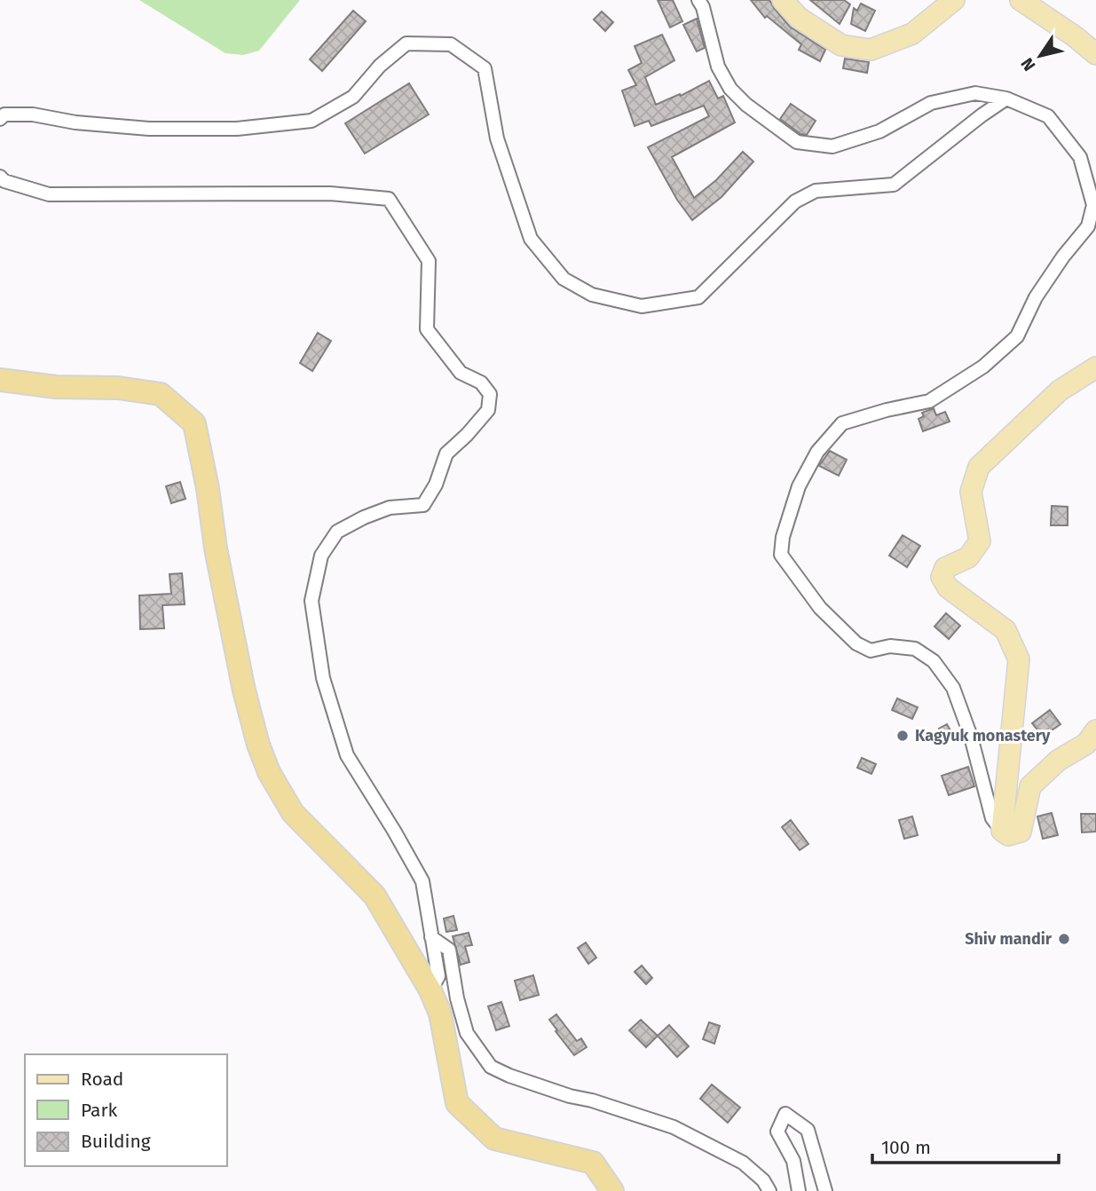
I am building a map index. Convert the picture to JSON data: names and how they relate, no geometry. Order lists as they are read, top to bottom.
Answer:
{
  "places": ["Kagyuk monastery", "Shiv mandir"],
  "legend": ["Road", "Park", "Building"],
  "scale_bar": "100 m",
  "north": "bottom left"
}
